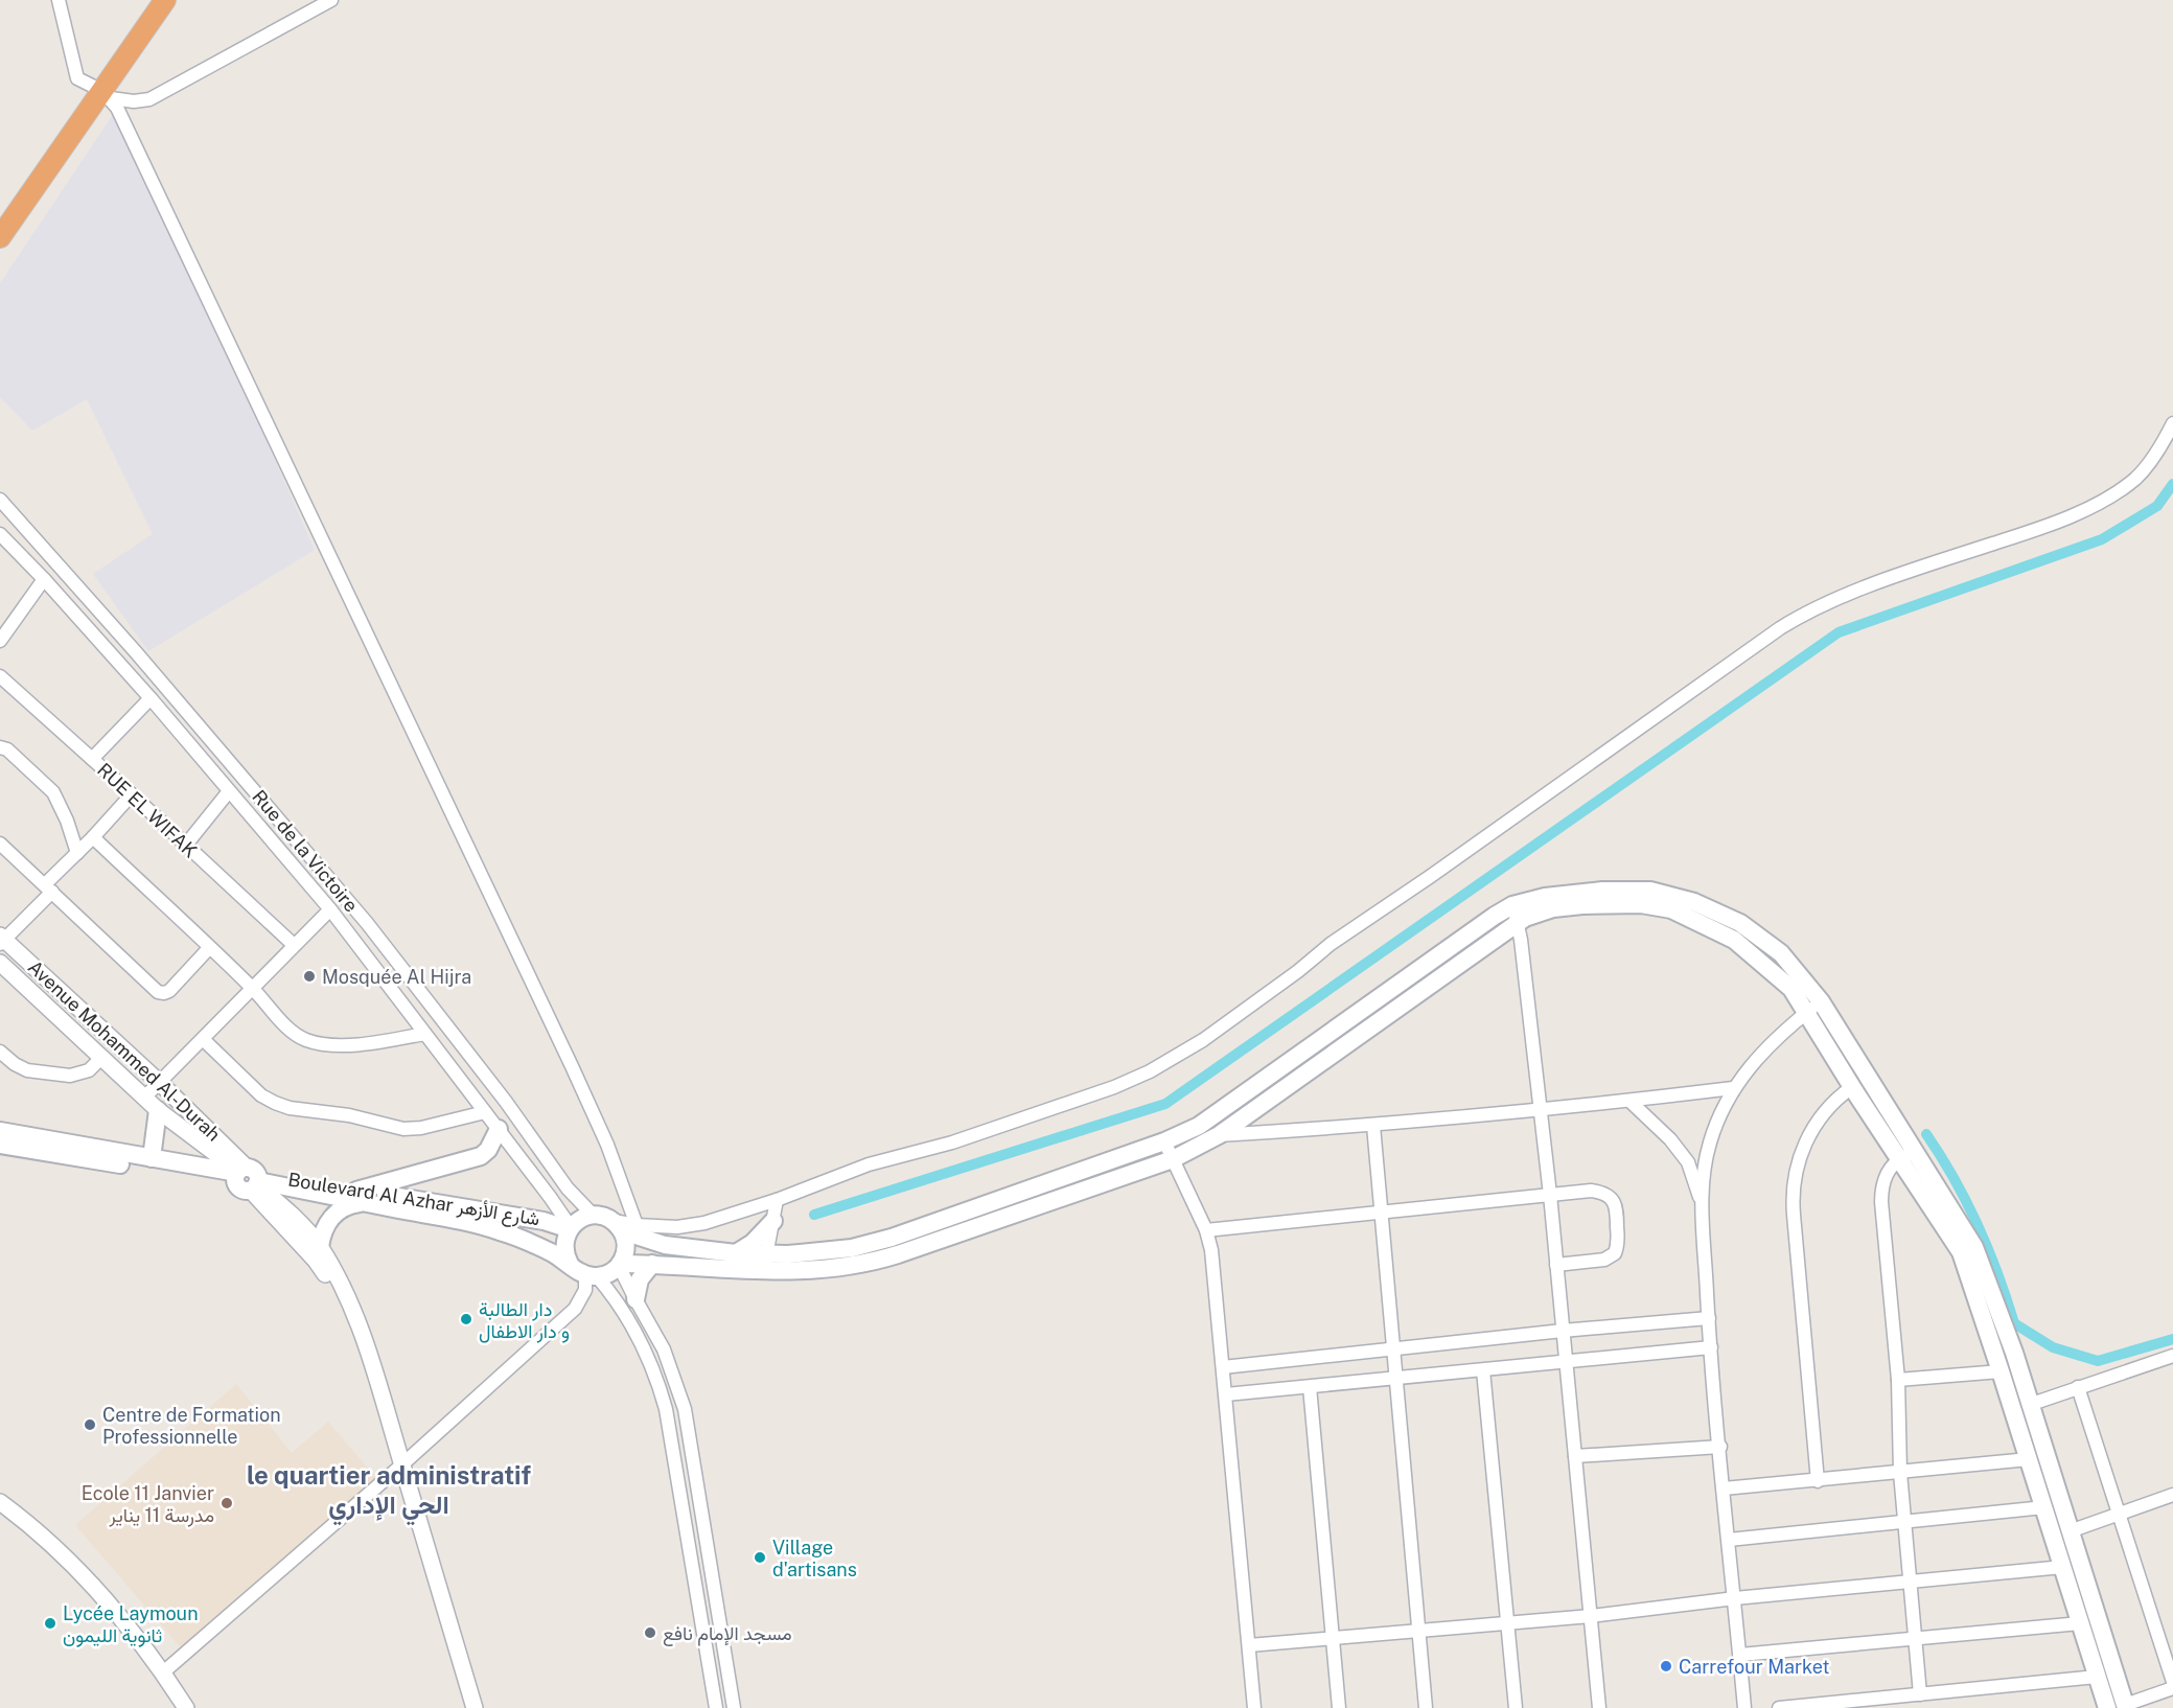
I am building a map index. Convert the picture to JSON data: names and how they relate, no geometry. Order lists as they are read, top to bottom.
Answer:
{
  "streets": {
    "main road": ["Boulevard Al Azhar شارع الأزهر"],
    "street": ["RUE EL WIFAK", "Rue de la Victoire", "Avenue Mohammed Al-Durah"]
  },
  "crossings": [
    ["Rue de la Victoire", "Boulevard Al Azhar شارع الأزهر"],
    ["Avenue Mohammed Al-Durah", "Boulevard Al Azhar شارع الأزهر"]
  ],
  "districts": ["le quartier administratif الحي الإداري"],
  "places": [
    "Mosquée Al Hijra",
    "دار الطالبة و دار الاطفال",
    "Centre de Formation Professionnelle",
    "Ecole 11 Janvier مدرسة 11 يناير",
    "Village d'artisans",
    "Lycée Laymoun ثانوية الليمون",
    "مسجد الإمام نافع",
    "Carrefour Market"
  ]
}
